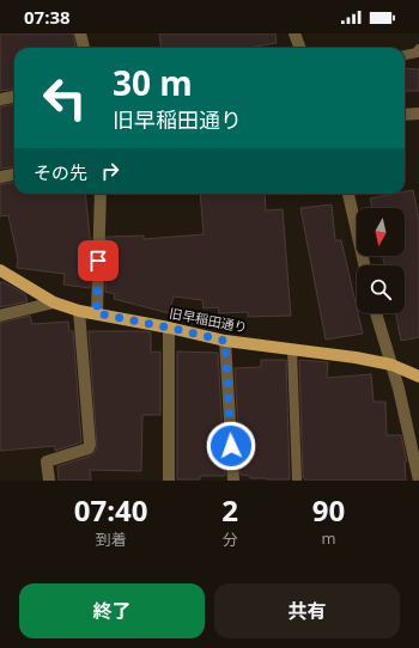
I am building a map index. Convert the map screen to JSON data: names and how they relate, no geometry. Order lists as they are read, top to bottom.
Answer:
{
  "streets": {
    "main road": ["旧早稲田通り"]
  },
  "north": "bottom",
  "page": {
    "status": "07:38",
    "turn": ["30 m", "旧早稲田通り"],
    "then": "その先",
    "eta": [
      "07:40",
      "到着",
      "2",
      "分",
      "90",
      "m"
    ],
    "buttons": ["終了", "共有"]
  }
}
